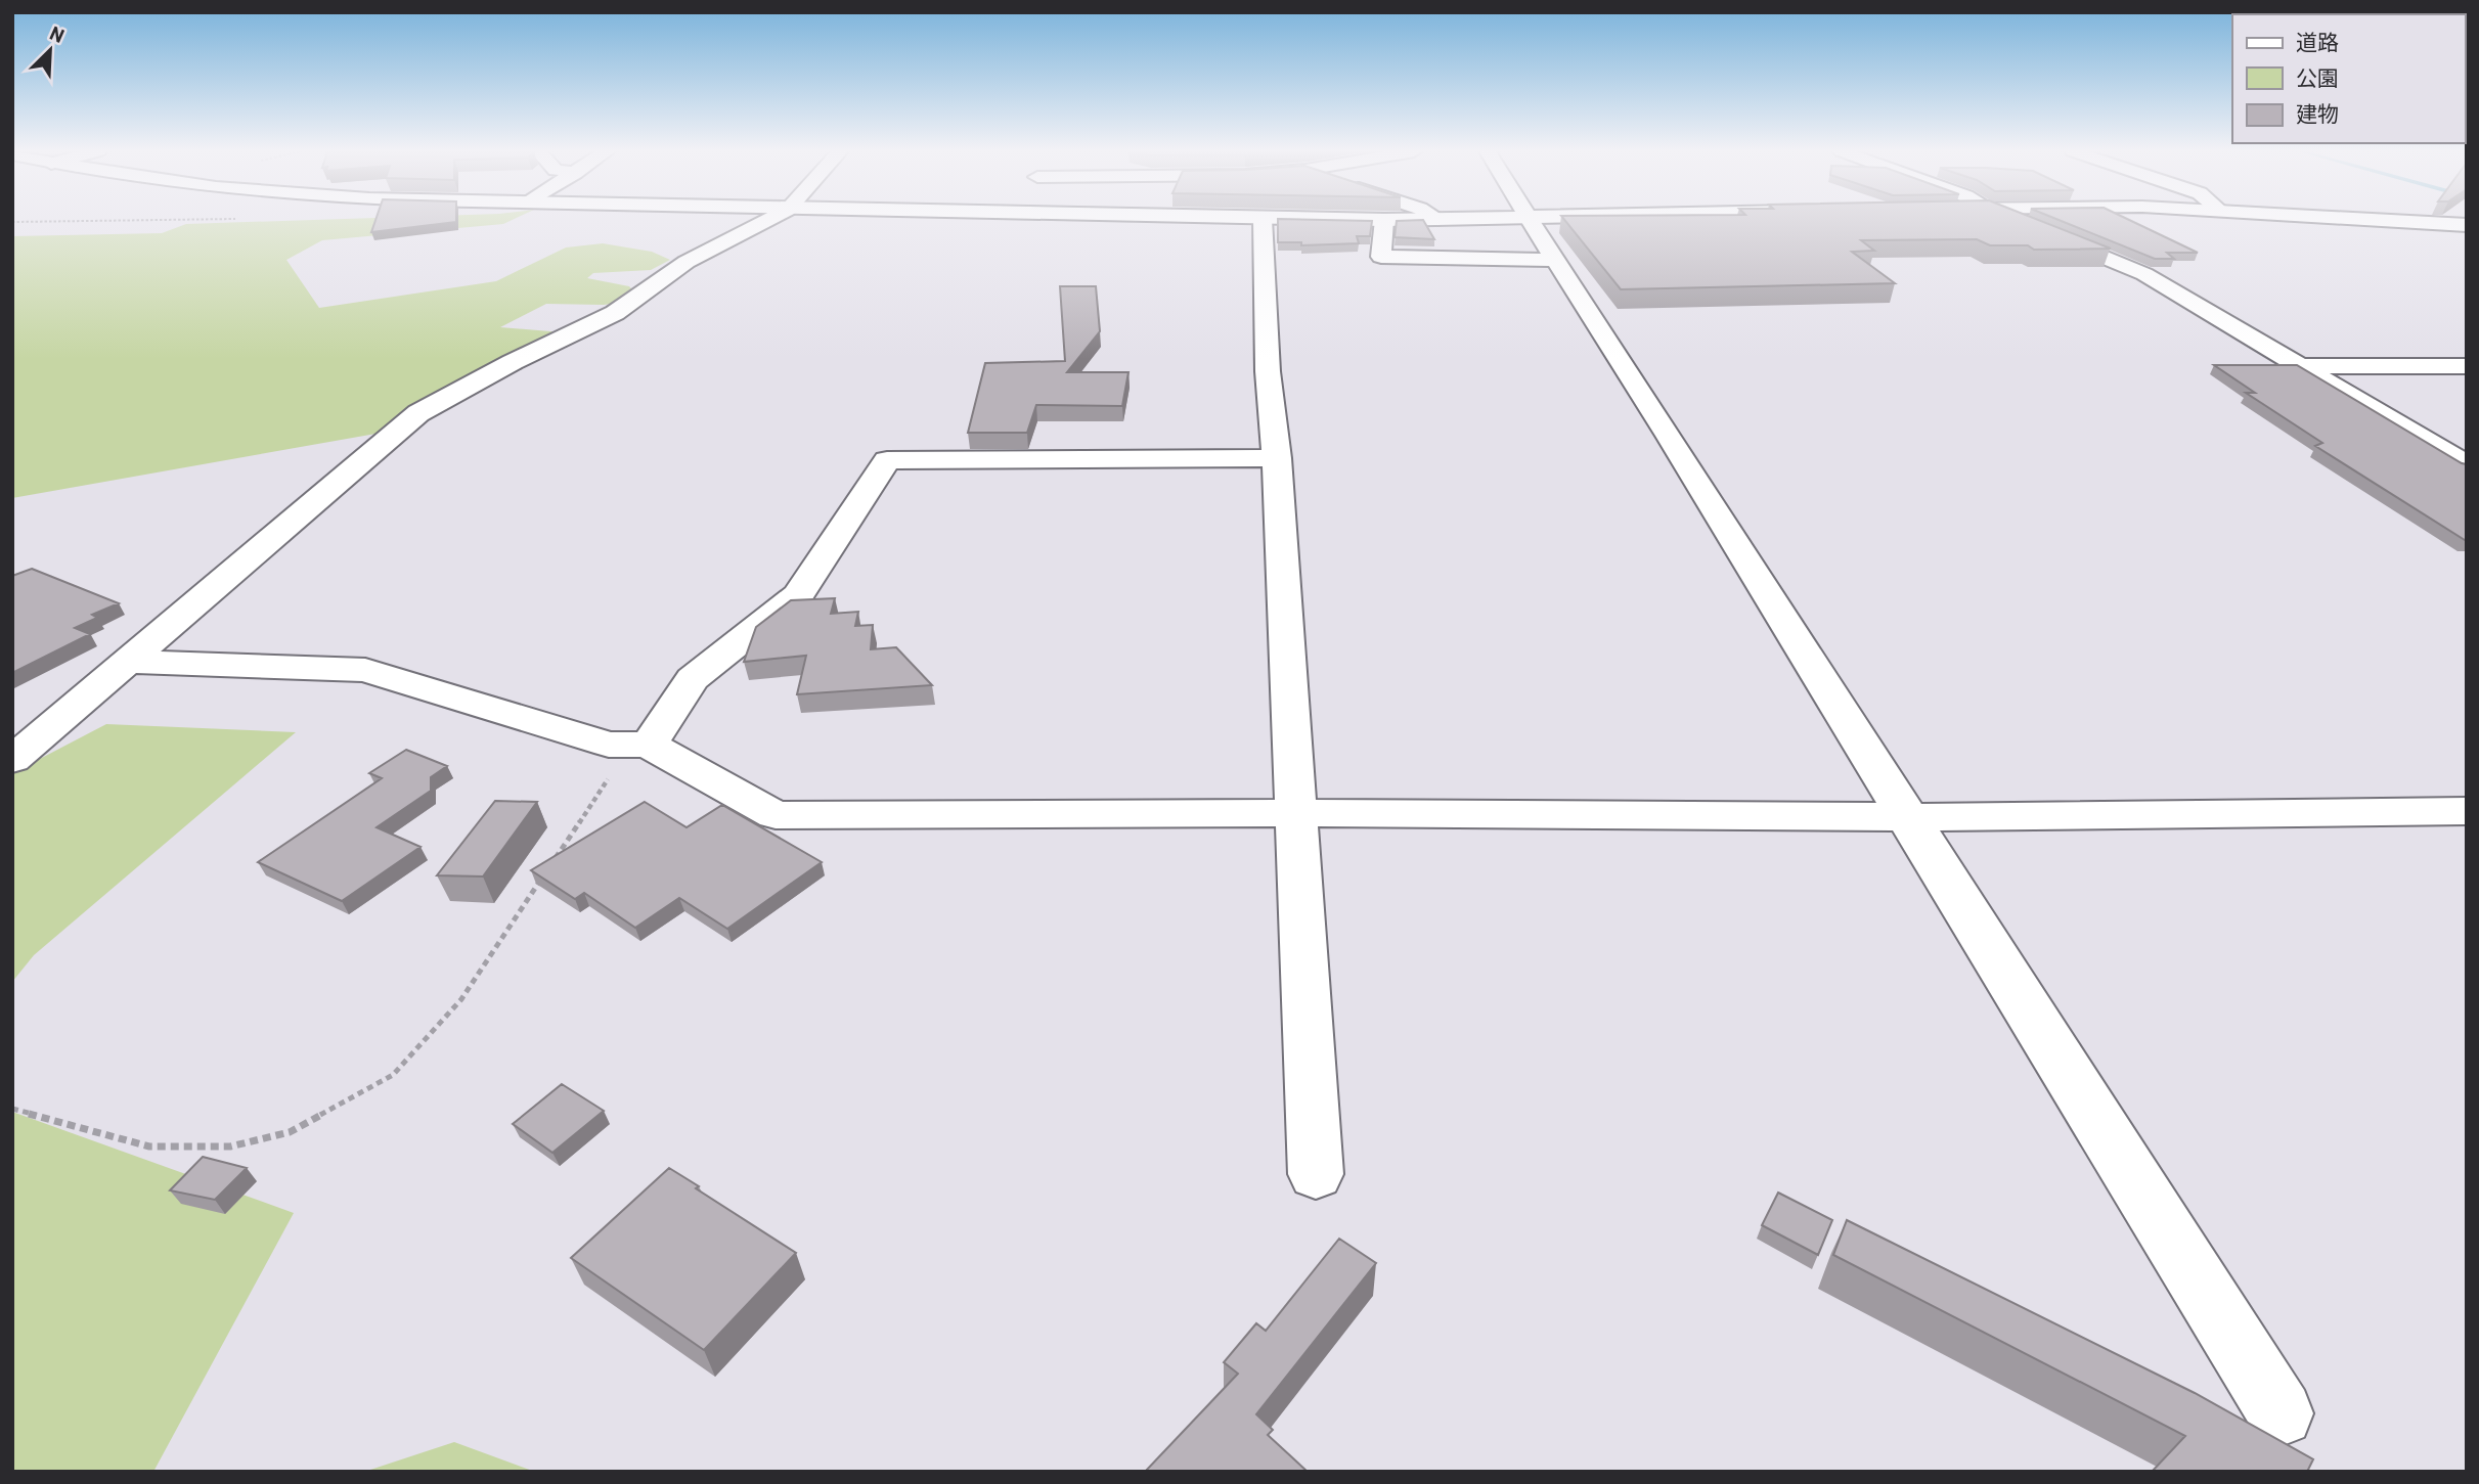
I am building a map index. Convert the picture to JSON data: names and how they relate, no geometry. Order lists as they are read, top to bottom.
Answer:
{
  "legend": ["道路", "公園", "建物"],
  "north": "top right"
}
